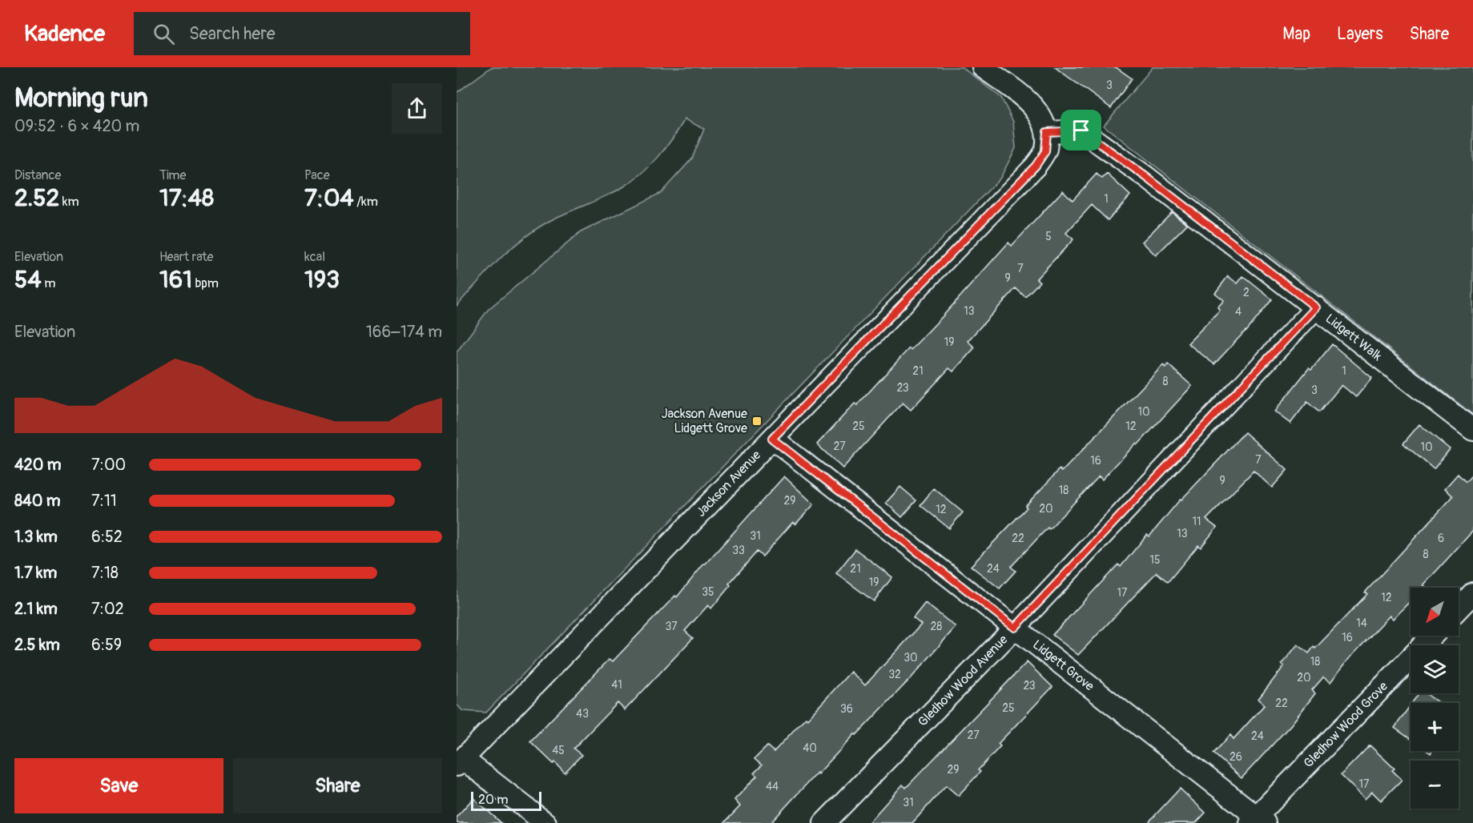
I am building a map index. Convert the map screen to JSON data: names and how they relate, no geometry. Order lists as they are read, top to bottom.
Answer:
{
  "streets": {
    "street": [
      "Lidgett Walk",
      "Jackson Avenue",
      "Lidgett Grove",
      "Gledhow Wood Avenue",
      "Gledhow Wood Grove"
    ]
  },
  "crossings": [
    ["Lidgett Walk", "Jackson Avenue"],
    ["Lidgett Walk", "Gledhow Wood Avenue"],
    ["Jackson Avenue", "Lidgett Grove"],
    ["Lidgett Grove", "Gledhow Wood Avenue"],
    ["Lidgett Grove", "Gledhow Wood Grove"]
  ],
  "places": {
    "transit": ["Jackson Avenue Lidgett Grove"]
  },
  "house_numbers": [
    "3",
    "1",
    "5",
    "7",
    "9",
    "2",
    "13",
    "4",
    "19",
    "21",
    "1",
    "8",
    "23",
    "3",
    "10",
    "25",
    "12",
    "27",
    "10",
    "7",
    "16",
    "9",
    "18",
    "29",
    "20",
    "12",
    "11",
    "13",
    "31",
    "22",
    "6",
    "33",
    "8",
    "15",
    "21",
    "24",
    "19",
    "35",
    "17",
    "12",
    "14",
    "37",
    "28",
    "16",
    "30",
    "18",
    "32",
    "20",
    "41",
    "23",
    "22",
    "25",
    "36",
    "43",
    "27",
    "24",
    "40",
    "45",
    "26",
    "29",
    "17",
    "44",
    "31"
  ],
  "scale_bar": "20 m",
  "north": "bottom left",
  "page": {
    "header": "Kadence",
    "search": "Search here",
    "nav": ["Map", "Layers", "Share"],
    "heading": ["Morning run", "09:52 · 6 × 420 m"],
    "stats": [
      ["Distance", "2.52 km"],
      ["Time", "17:48"],
      ["Pace", "7:04 /km"],
      ["Elevation", "54 m"],
      ["Heart rate", "161 bpm"],
      ["kcal", "193"]
    ],
    "chart": ["Elevation", "166–174 m"],
    "list": [
      {
        "name": "420 m",
        "note": "7:00"
      },
      {
        "name": "840 m",
        "note": "7:11"
      },
      {
        "name": "1.3 km",
        "note": "6:52"
      },
      {
        "name": "1.7 km",
        "note": "7:18"
      },
      {
        "name": "2.1 km",
        "note": "7:02"
      },
      {
        "name": "2.5 km",
        "note": "6:59"
      }
    ],
    "map_buttons": ["+", "−"],
    "buttons": ["Save", "Share"],
    "scale": "20 m"
  }
}
